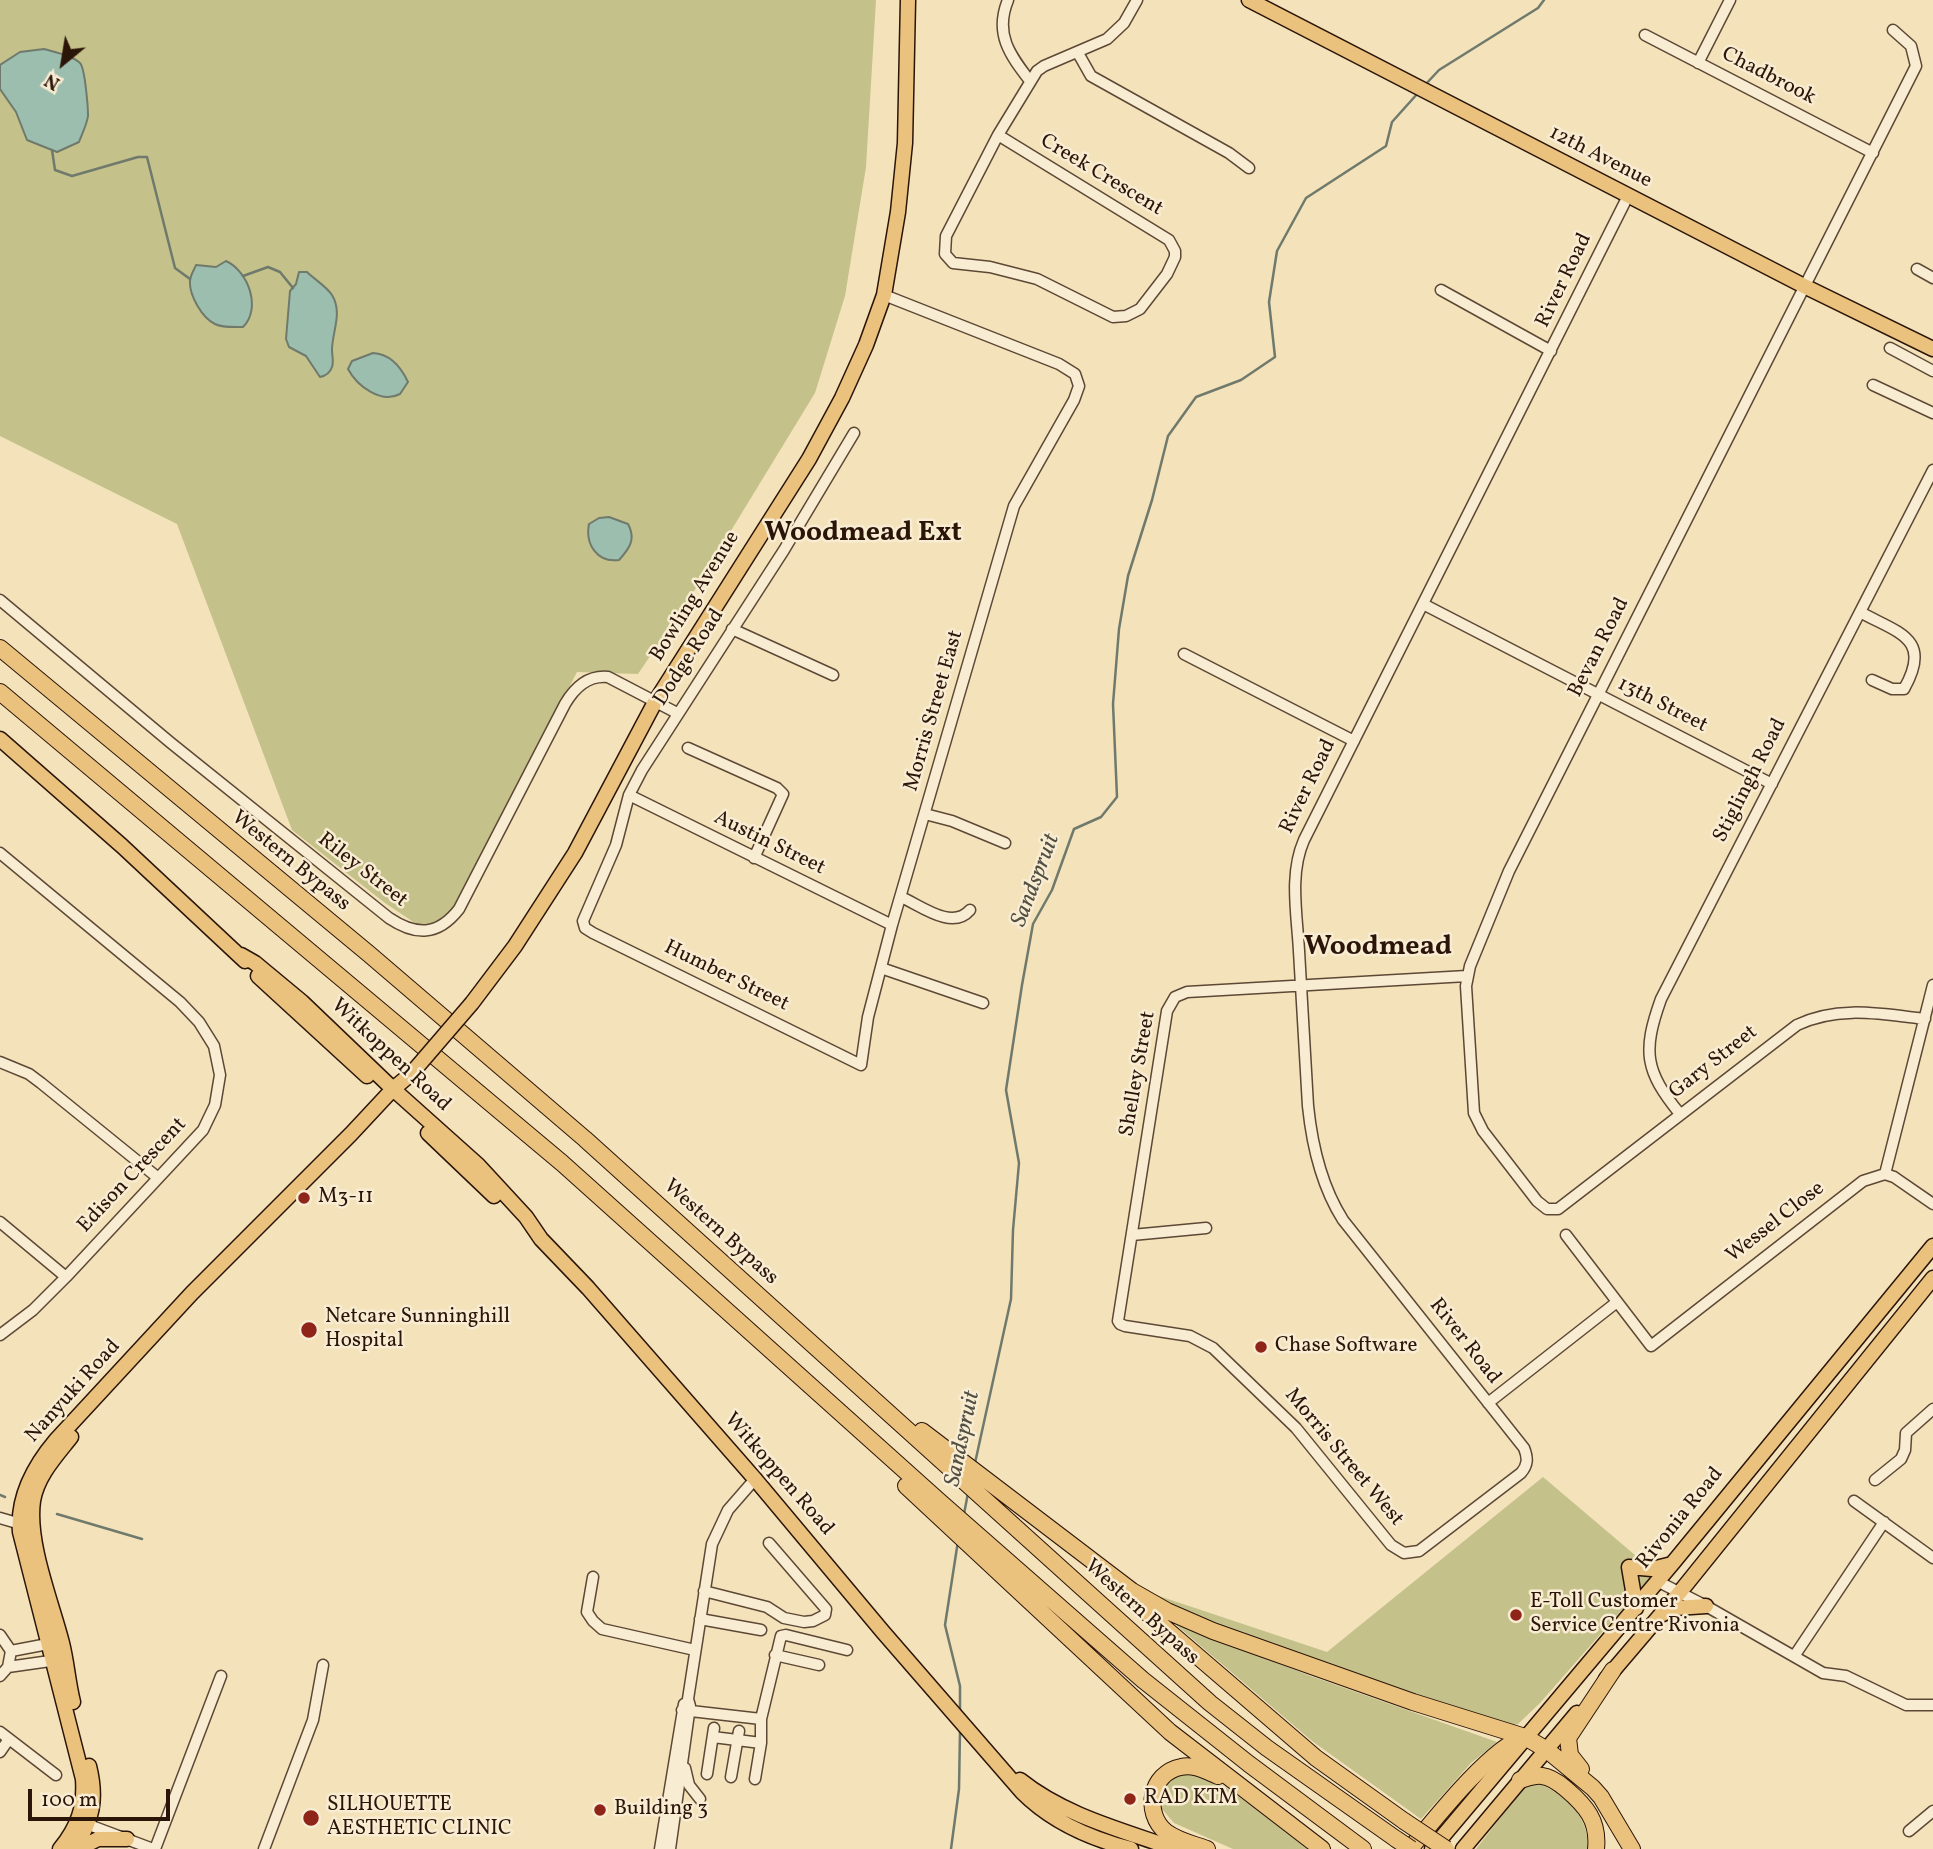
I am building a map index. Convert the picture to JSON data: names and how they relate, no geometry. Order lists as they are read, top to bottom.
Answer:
{
  "streets": {
    "highway": ["Western Bypass"],
    "main road": [
      "12th Avenue",
      "Bowling Avenue",
      "Witkoppen Road",
      "Nanyuki Road",
      "Rivonia Road"
    ],
    "street": [
      "Chadbrook",
      "Creek Crescent",
      "River Road",
      "Bevan Road",
      "Dodge Road",
      "13th Street",
      "Morris Street East",
      "Stiglingh Road",
      "Austin Street",
      "Riley Street",
      "Humber Street",
      "Gary Street",
      "Shelley Street",
      "Edison Crescent",
      "Wessel Close",
      "Morris Street West"
    ]
  },
  "crossings": [
    ["Chadbrook", "Bevan Road"],
    ["12th Avenue", "River Road"],
    ["12th Avenue", "Bevan Road"],
    ["River Road", "13th Street"],
    ["River Road", "Shelley Street"],
    ["River Road", "Morris Street West"],
    ["Bowling Avenue", "Morris Street East"],
    ["Bowling Avenue", "Riley Street"],
    ["Bowling Avenue", "Witkoppen Road"],
    ["Bowling Avenue", "Nanyuki Road"],
    ["Bevan Road", "13th Street"],
    ["Bevan Road", "Gary Street"],
    ["Bevan Road", "Shelley Street"],
    ["Dodge Road", "Austin Street"],
    ["Dodge Road", "Riley Street"],
    ["Dodge Road", "Humber Street"],
    ["13th Street", "Stiglingh Road"],
    ["Morris Street East", "Austin Street"],
    ["Morris Street East", "Humber Street"],
    ["Stiglingh Road", "Gary Street"],
    ["Witkoppen Road", "Nanyuki Road"],
    ["Shelley Street", "Morris Street West"]
  ],
  "districts": ["Woodmead Ext", "Woodmead"],
  "water": ["Sandspruit"],
  "places": [
    "M3-11",
    "Netcare Sunninghill Hospital",
    "Chase Software",
    "E-Toll Customer Service Centre Rivonia",
    "RAD KTM",
    "Building 3",
    "SILHOUETTE AESTHETIC CLINIC"
  ],
  "scale_bar": "100 m",
  "north": "bottom left"
}
